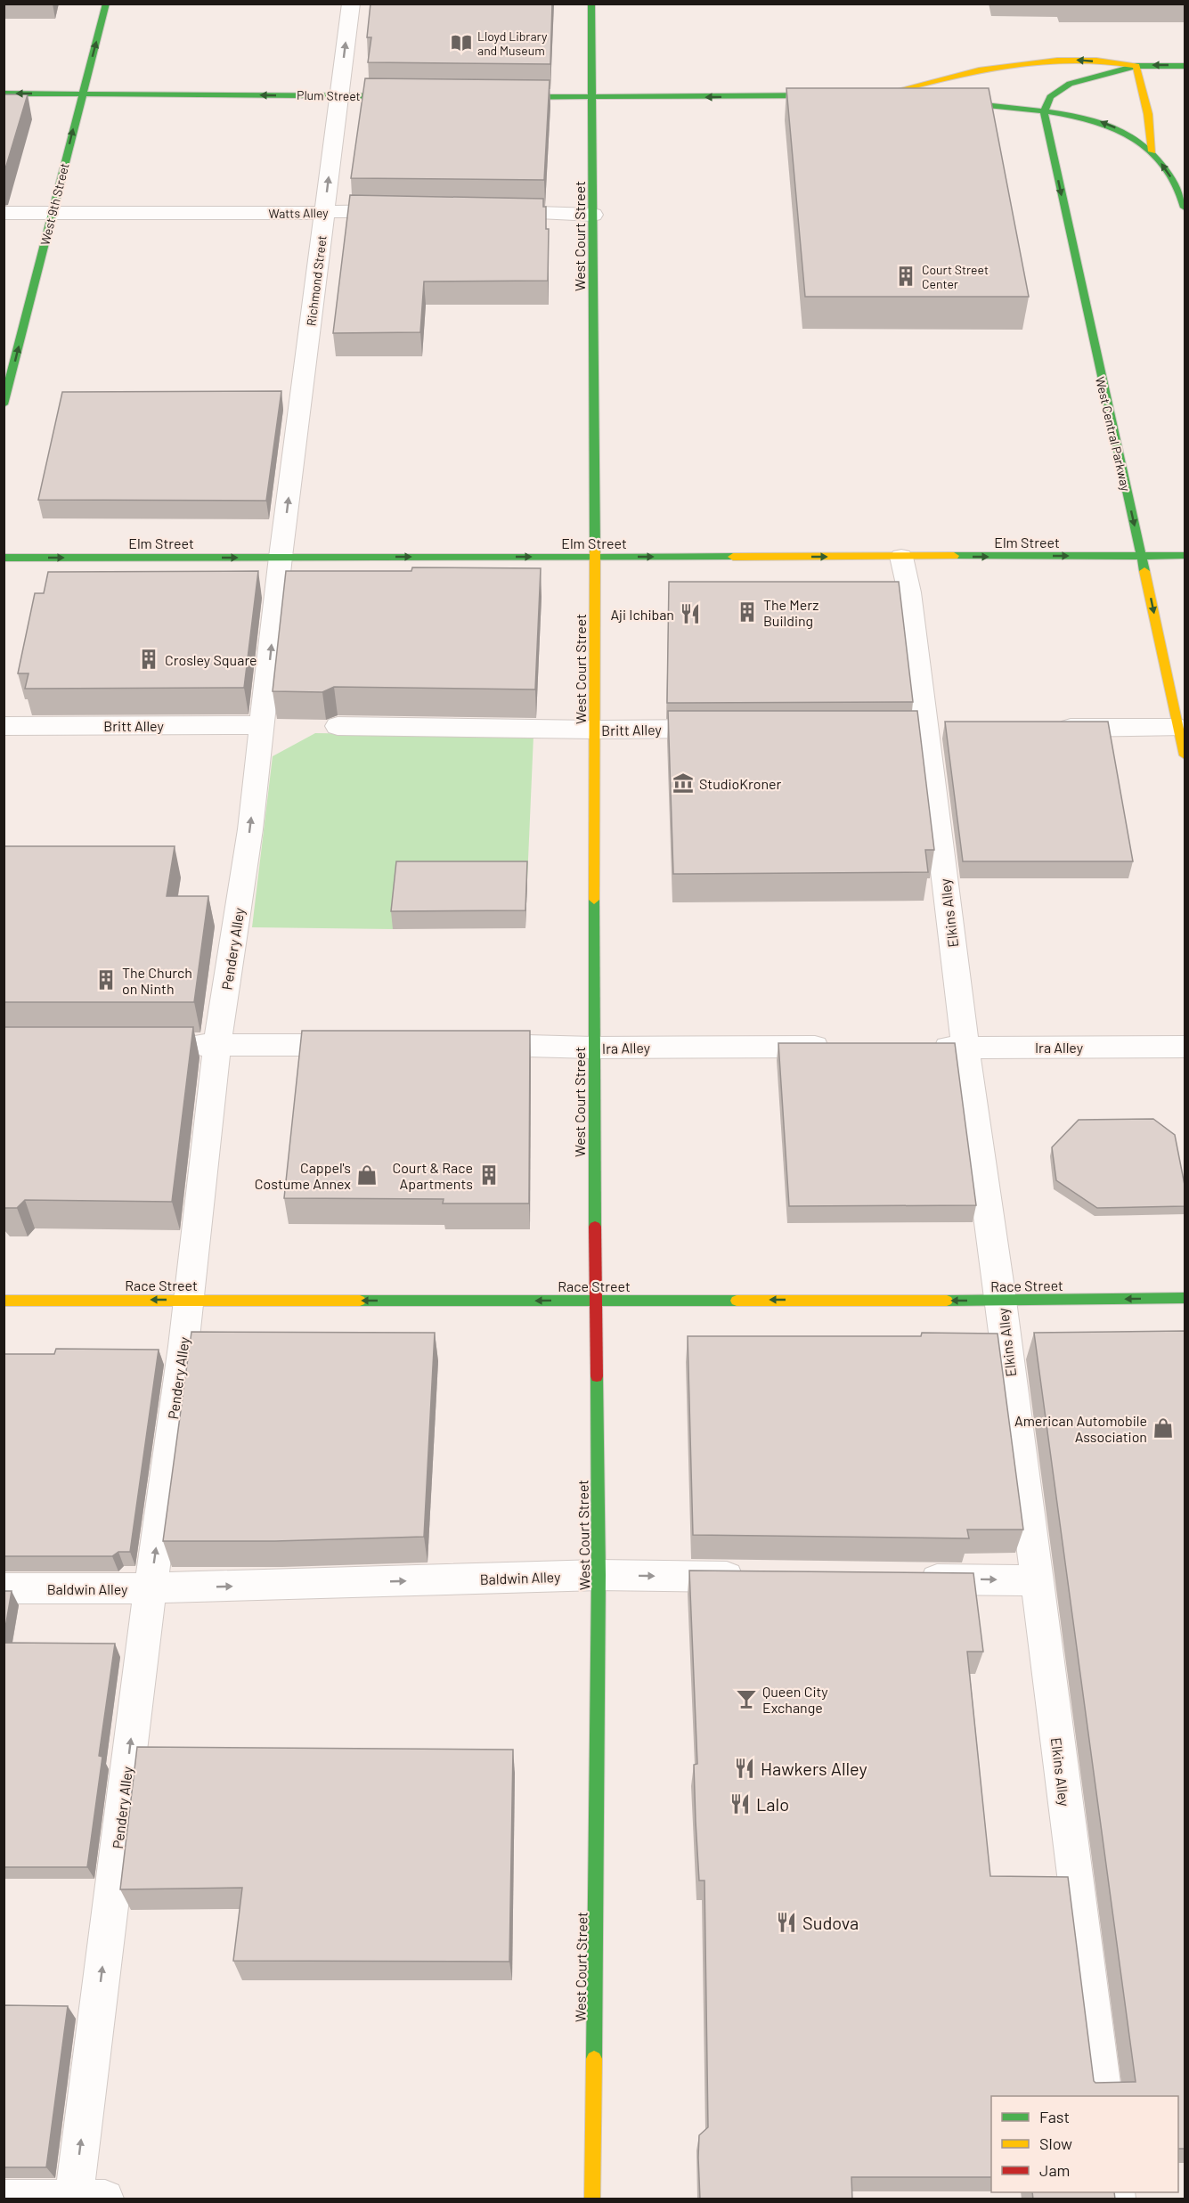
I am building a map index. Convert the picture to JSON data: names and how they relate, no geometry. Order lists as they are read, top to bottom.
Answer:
{
  "streets": {
    "main road": [
      "Plum Street",
      "West 9th Street",
      "West Court Street",
      "West Central Parkway",
      "Elm Street",
      "Race Street"
    ],
    "lane": [
      "Watts Alley",
      "Richmond Street",
      "Britt Alley",
      "Elkins Alley",
      "Pendery Alley",
      "Ira Alley",
      "Baldwin Alley"
    ]
  },
  "crossings": [
    ["Plum Street", "West 9th Street"],
    ["Plum Street", "Richmond Street"],
    ["West 9th Street", "Watts Alley"],
    ["Watts Alley", "Richmond Street"],
    ["West Court Street", "Elm Street"],
    ["West Court Street", "Britt Alley"],
    ["West Court Street", "Ira Alley"],
    ["West Court Street", "Race Street"],
    ["West Court Street", "Baldwin Alley"],
    ["Richmond Street", "Elm Street"],
    ["Richmond Street", "Pendery Alley"],
    ["West Central Parkway", "Elm Street"],
    ["Elm Street", "Elkins Alley"],
    ["Elm Street", "Pendery Alley"],
    ["Britt Alley", "Pendery Alley"],
    ["Elkins Alley", "Ira Alley"],
    ["Elkins Alley", "Race Street"],
    ["Pendery Alley", "Race Street"],
    ["Pendery Alley", "Baldwin Alley"]
  ],
  "one_way": [
    "Plum Street",
    "West 9th Street",
    "Richmond Street",
    "West Central Parkway",
    "Elm Street",
    "Pendery Alley",
    "Race Street",
    "Baldwin Alley"
  ],
  "places": {
    "library": ["Lloyd Library and Museum"],
    "building": [
      "Court Street Center",
      "The Merz Building",
      "Crosley Square",
      "The Church on Ninth",
      "Court & Race Apartments"
    ],
    "restaurant": [
      "Aji Ichiban",
      "Hawkers Alley",
      "Lalo",
      "Sudova"
    ],
    "museum": ["StudioKroner"],
    "shop": ["Cappel's Costume Annex", "American Automobile Association"],
    "bar": ["Queen City Exchange"]
  },
  "legend": ["Fast", "Slow", "Jam"]
}
